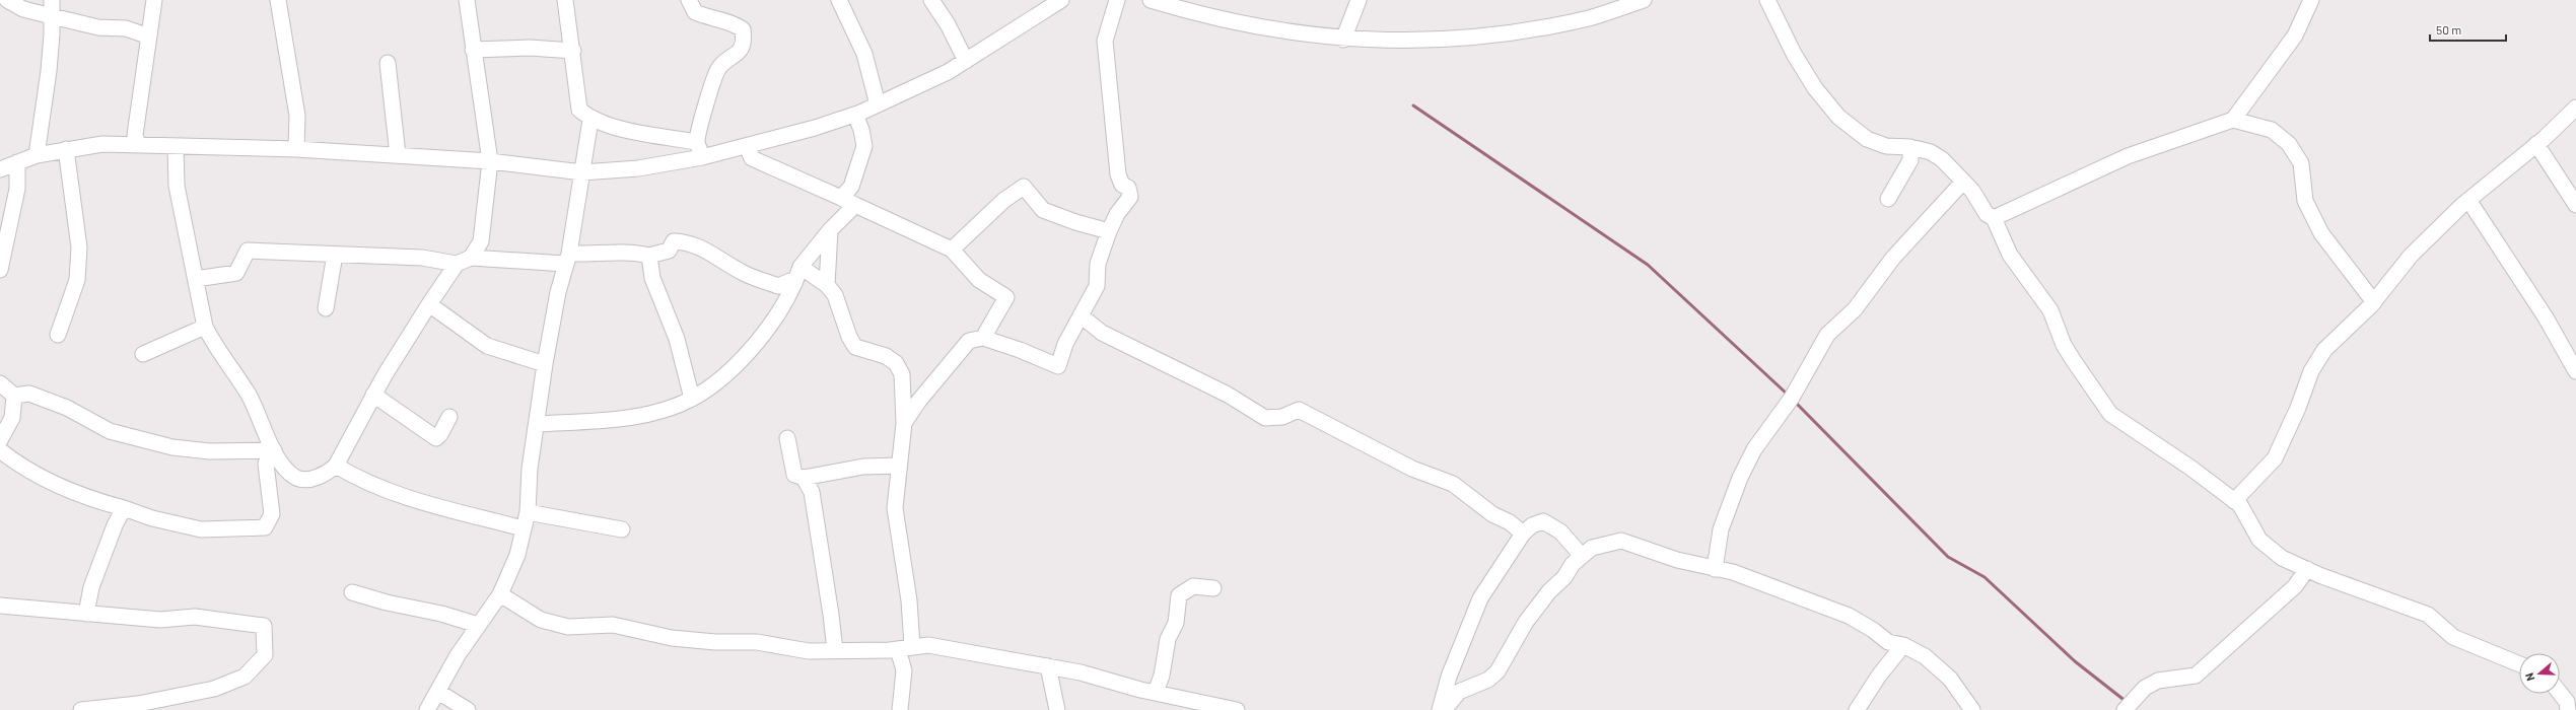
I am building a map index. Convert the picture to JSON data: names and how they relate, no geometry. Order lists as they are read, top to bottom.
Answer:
{
  "scale_bar": "50 m",
  "north": "left"
}
